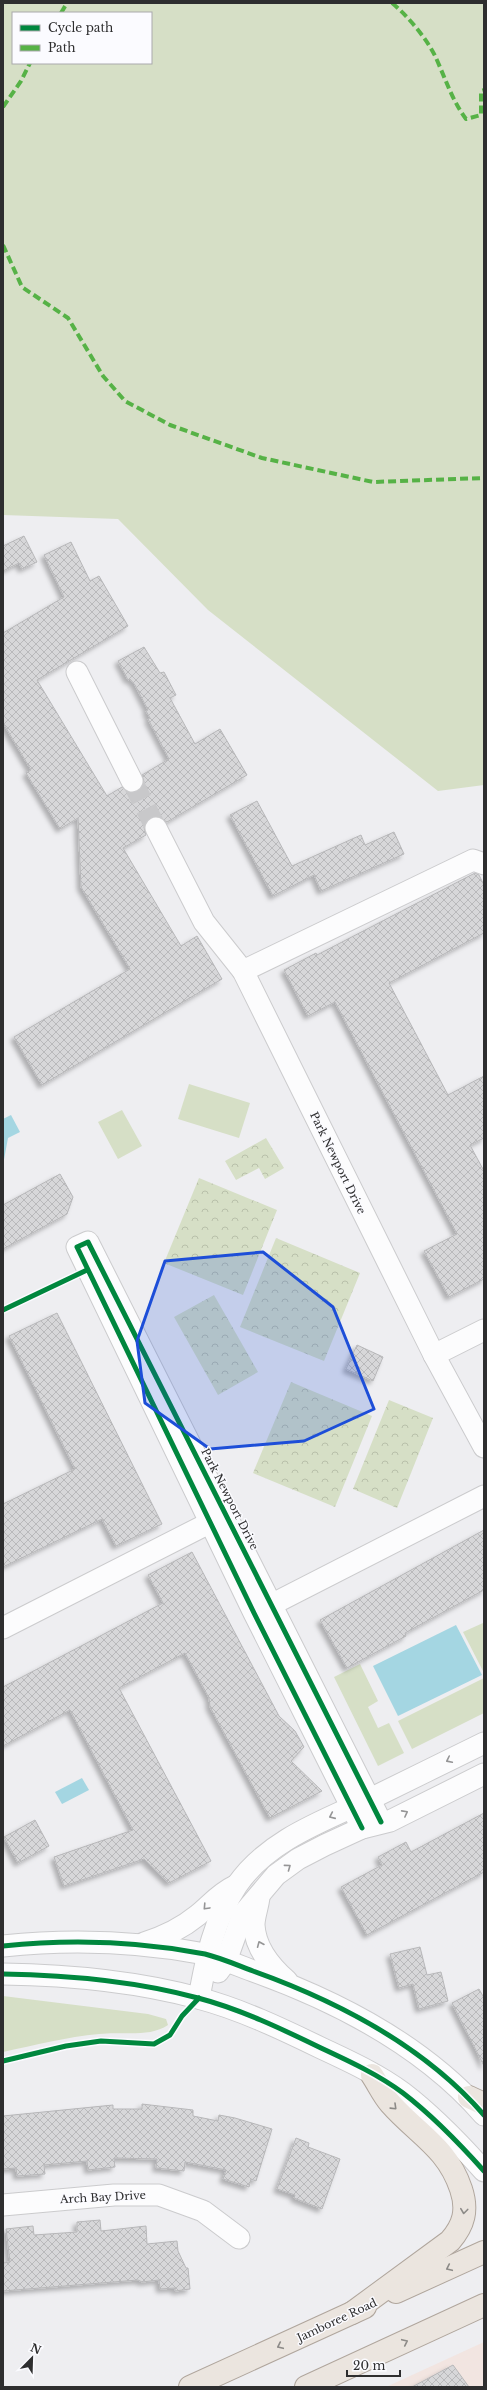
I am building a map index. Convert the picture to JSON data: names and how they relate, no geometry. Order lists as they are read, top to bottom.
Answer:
{
  "streets": {
    "main road": ["Jamboree Road"],
    "street": ["Park Newport Drive", "Arch Bay Drive"]
  },
  "legend": ["Cycle path", "Path"],
  "scale_bar": "20 m",
  "north": "top right"
}
